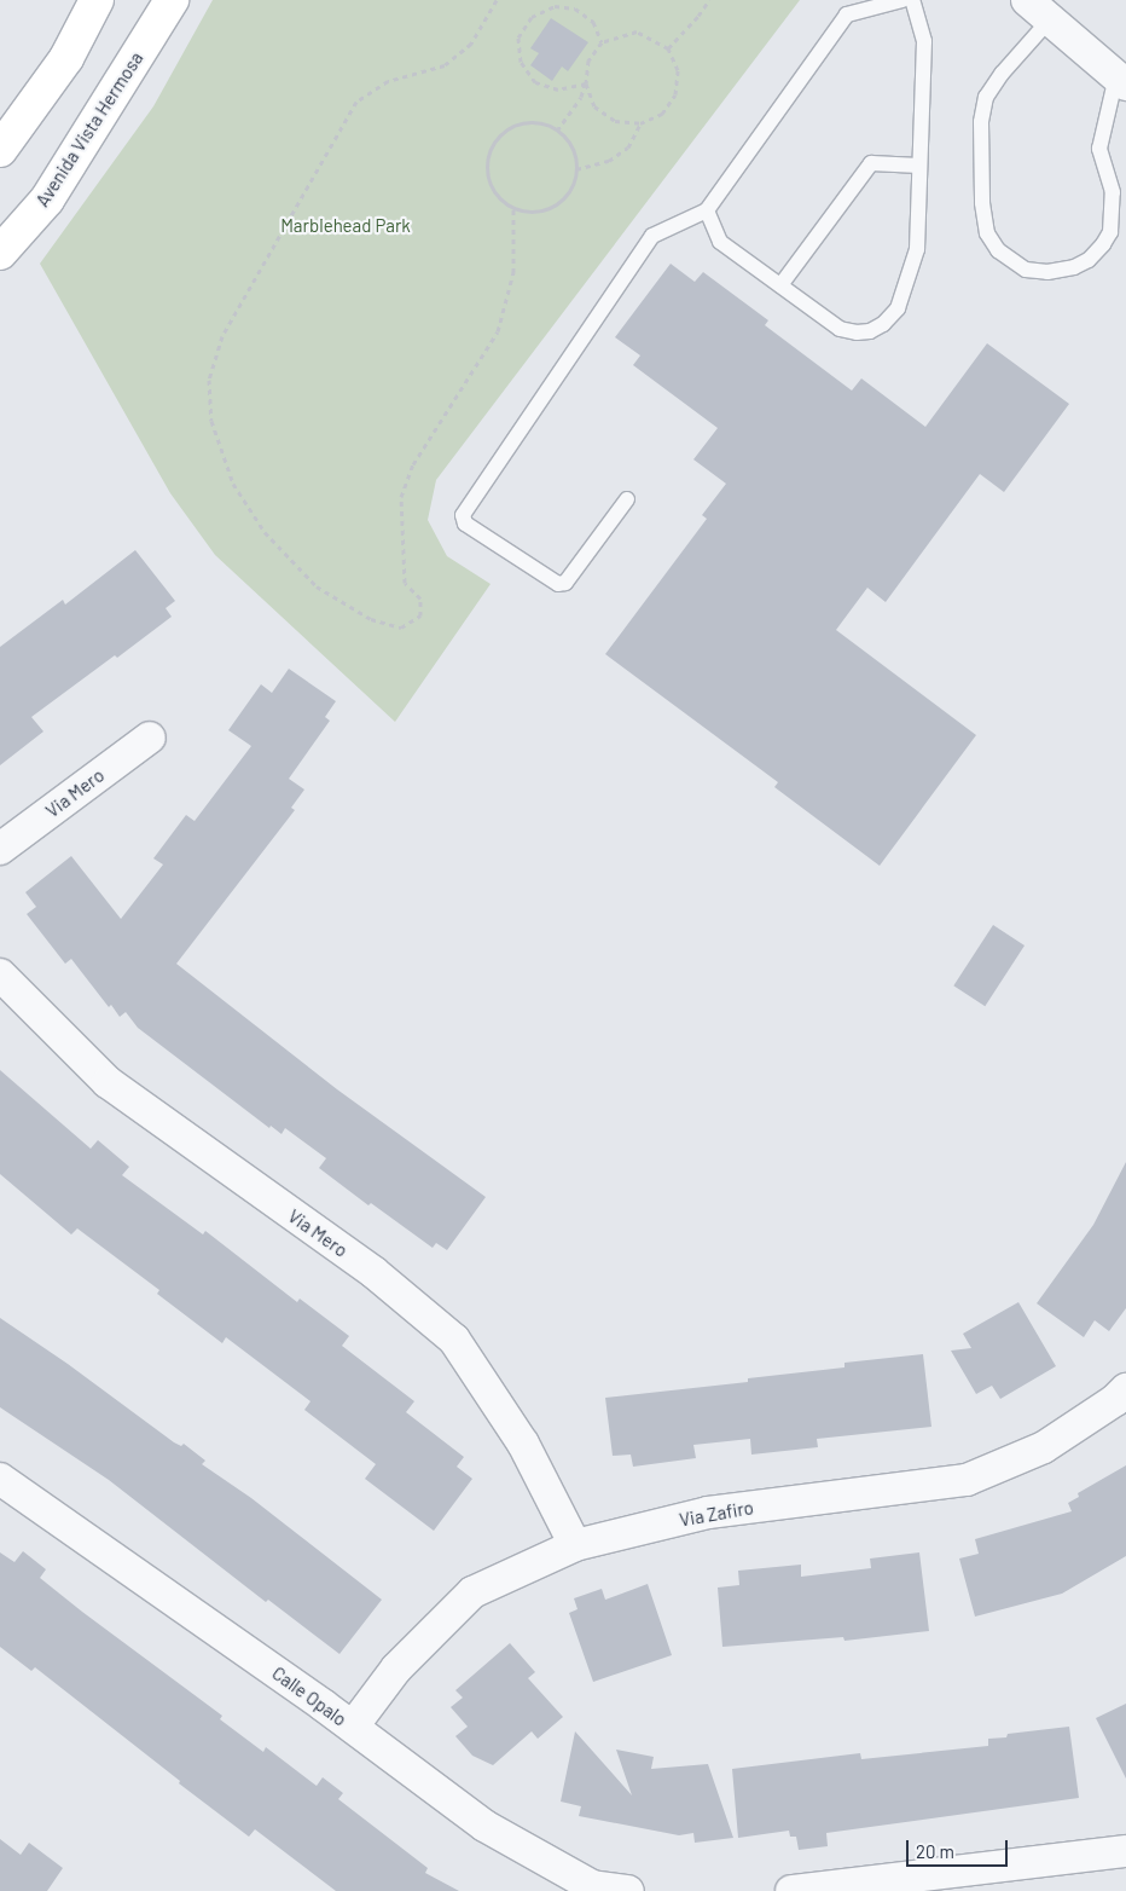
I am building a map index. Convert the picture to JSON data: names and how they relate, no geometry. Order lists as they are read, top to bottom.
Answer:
{
  "streets": {
    "main road": ["Avenida Vista Hermosa"],
    "street": ["Via Mero", "Via Zafiro", "Calle Opalo"]
  },
  "crossings": [
    ["Via Mero", "Via Zafiro"],
    ["Via Zafiro", "Calle Opalo"]
  ],
  "parks": ["Marblehead Park"],
  "scale_bar": "20 m"
}
